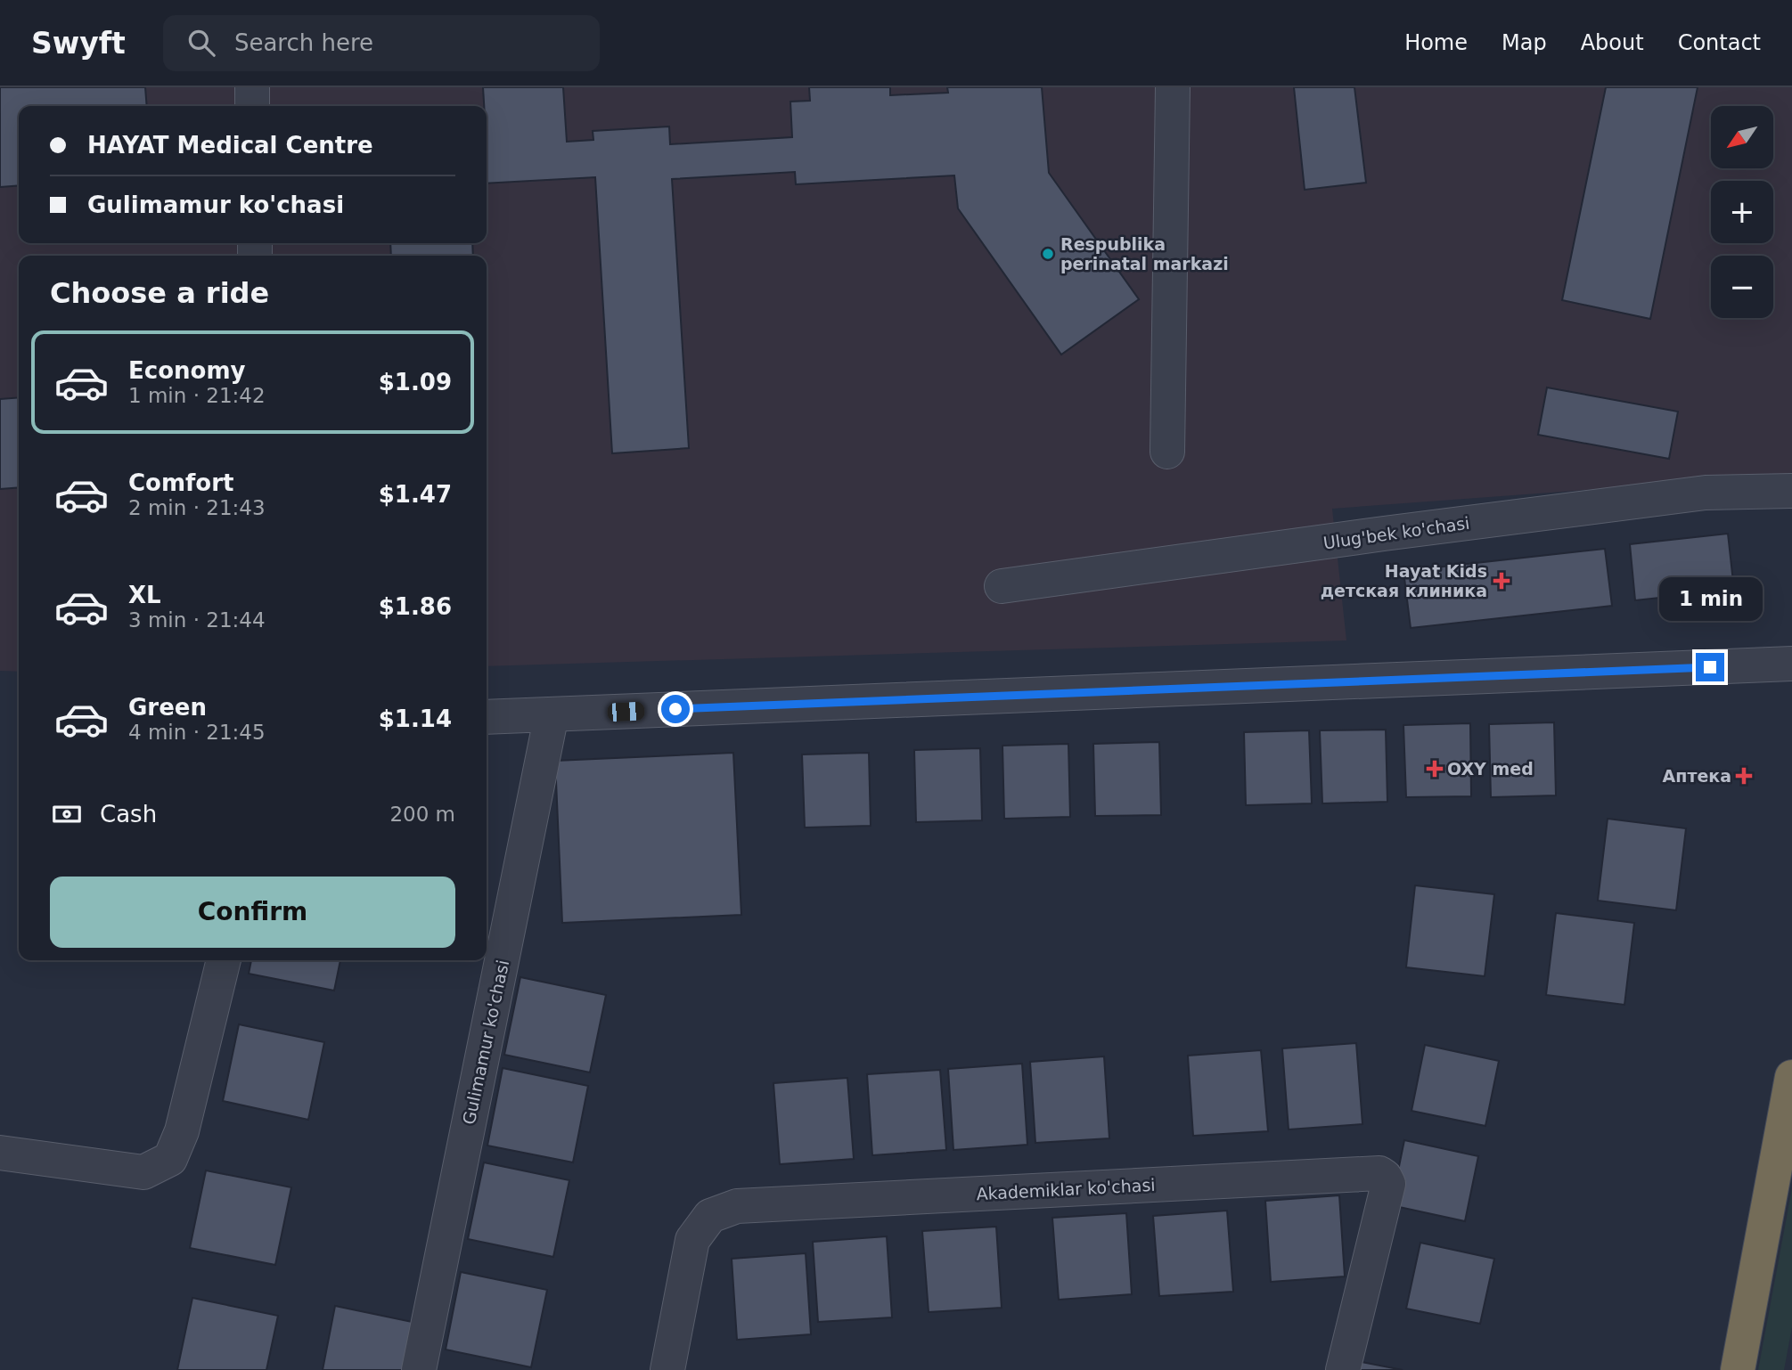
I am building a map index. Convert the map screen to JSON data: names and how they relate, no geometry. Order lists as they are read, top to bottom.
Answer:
{
  "streets": {
    "street": ["Ulug'bek ko'chasi", "Gulimamur ko'chasi", "Akademiklar ko'chasi"]
  },
  "places": {
    "other": ["Respublika perinatal markazi"],
    "health": ["Hayat Kids детская клиника", "OXY med", "Аптека"]
  },
  "north": "bottom left",
  "page": {
    "header": "Swyft",
    "search": "Search here",
    "nav": [
      "Home",
      "Map",
      "About",
      "Contact"
    ],
    "map_buttons": ["+", "−"],
    "banner": ["HAYAT Medical Centre", "Gulimamur ko'chasi"],
    "heading": "Choose a ride",
    "list": [
      {
        "name": "Economy",
        "note": "1 min · 21:42",
        "value": "$1.09"
      },
      {
        "name": "Comfort",
        "note": "2 min · 21:43",
        "value": "$1.47"
      },
      {
        "name": "XL",
        "note": "3 min · 21:44",
        "value": "$1.86"
      },
      {
        "name": "Green",
        "note": "4 min · 21:45",
        "value": "$1.14"
      }
    ],
    "bubble": "1 min",
    "pay": ["Cash", "200 m"],
    "buttons": "Confirm"
  }
}
